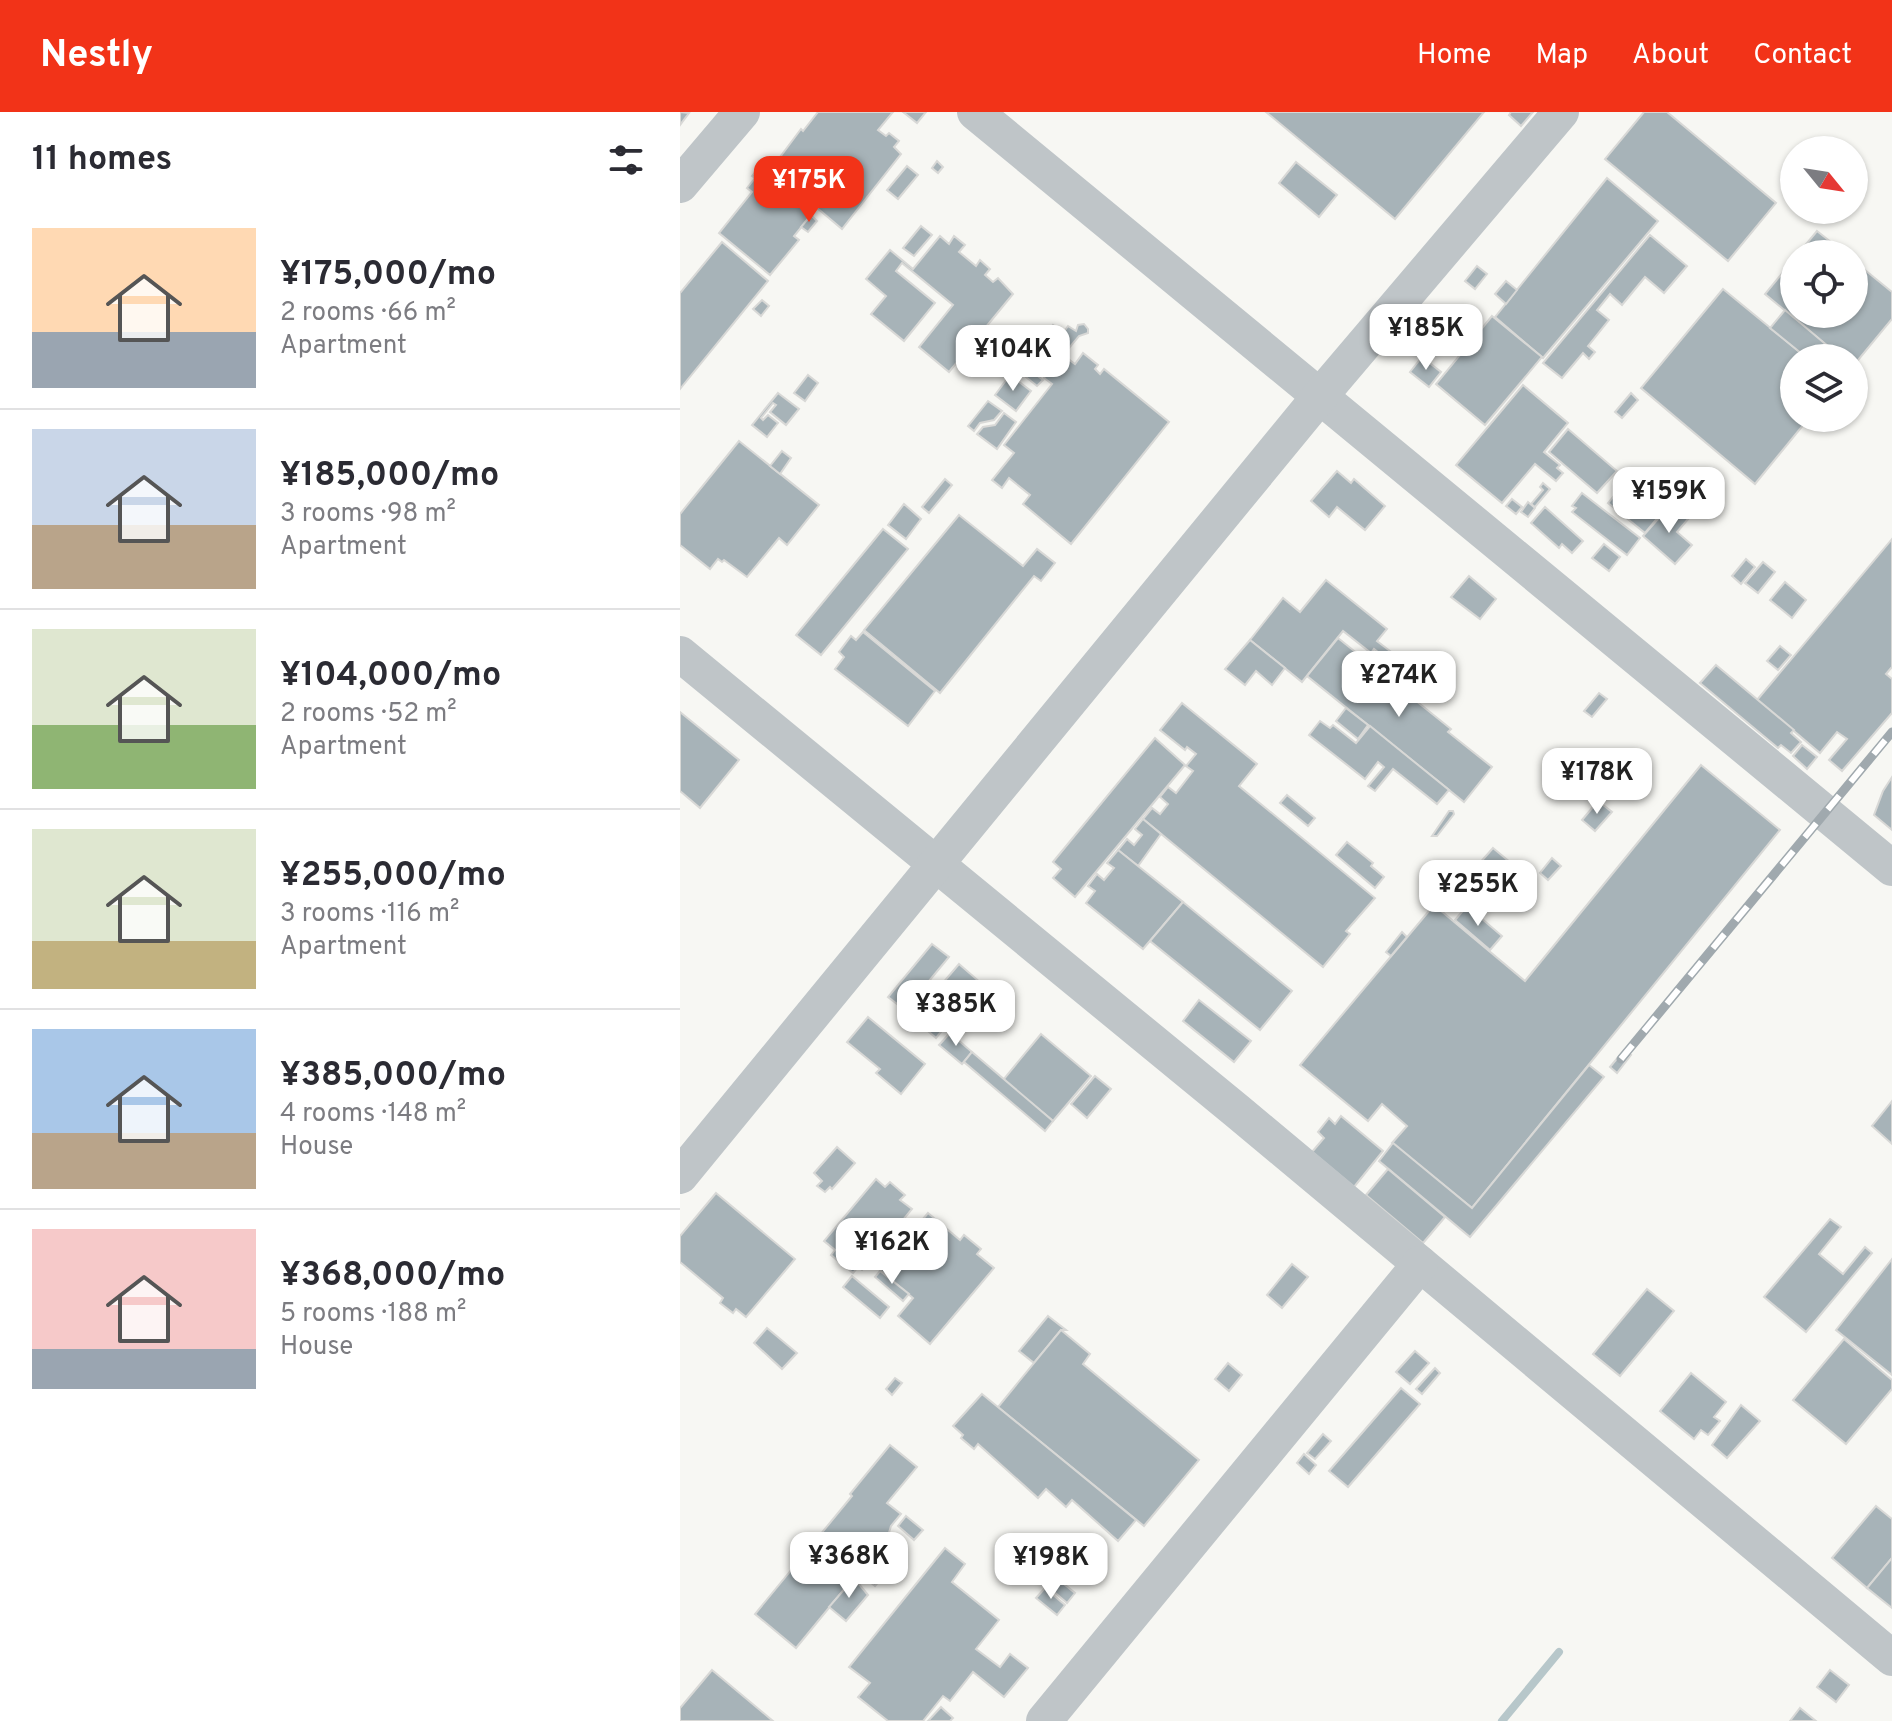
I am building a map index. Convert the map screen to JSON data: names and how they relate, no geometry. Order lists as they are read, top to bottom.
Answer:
{
  "north": "bottom right",
  "page": {
    "header": "Nestly",
    "nav": [
      "Home",
      "Map",
      "About",
      "Contact"
    ],
    "heading": "11 homes",
    "price": [
      "¥175K",
      "¥185K",
      "¥104K",
      "¥159K",
      "¥274K",
      "¥178K",
      "¥255K",
      "¥385K",
      "¥162K",
      "¥368K",
      "¥198K"
    ],
    "list": [
      {
        "name": "¥175,000/mo",
        "note": "2 rooms · 66 m² · Apartment"
      },
      {
        "name": "¥185,000/mo",
        "note": "3 rooms · 98 m² · Apartment"
      },
      {
        "name": "¥104,000/mo",
        "note": "2 rooms · 52 m² · Apartment"
      },
      {
        "name": "¥255,000/mo",
        "note": "3 rooms · 116 m² · Apartment"
      },
      {
        "name": "¥385,000/mo",
        "note": "4 rooms · 148 m² · House"
      },
      {
        "name": "¥368,000/mo",
        "note": "5 rooms · 188 m² · House"
      }
    ]
  }
}
